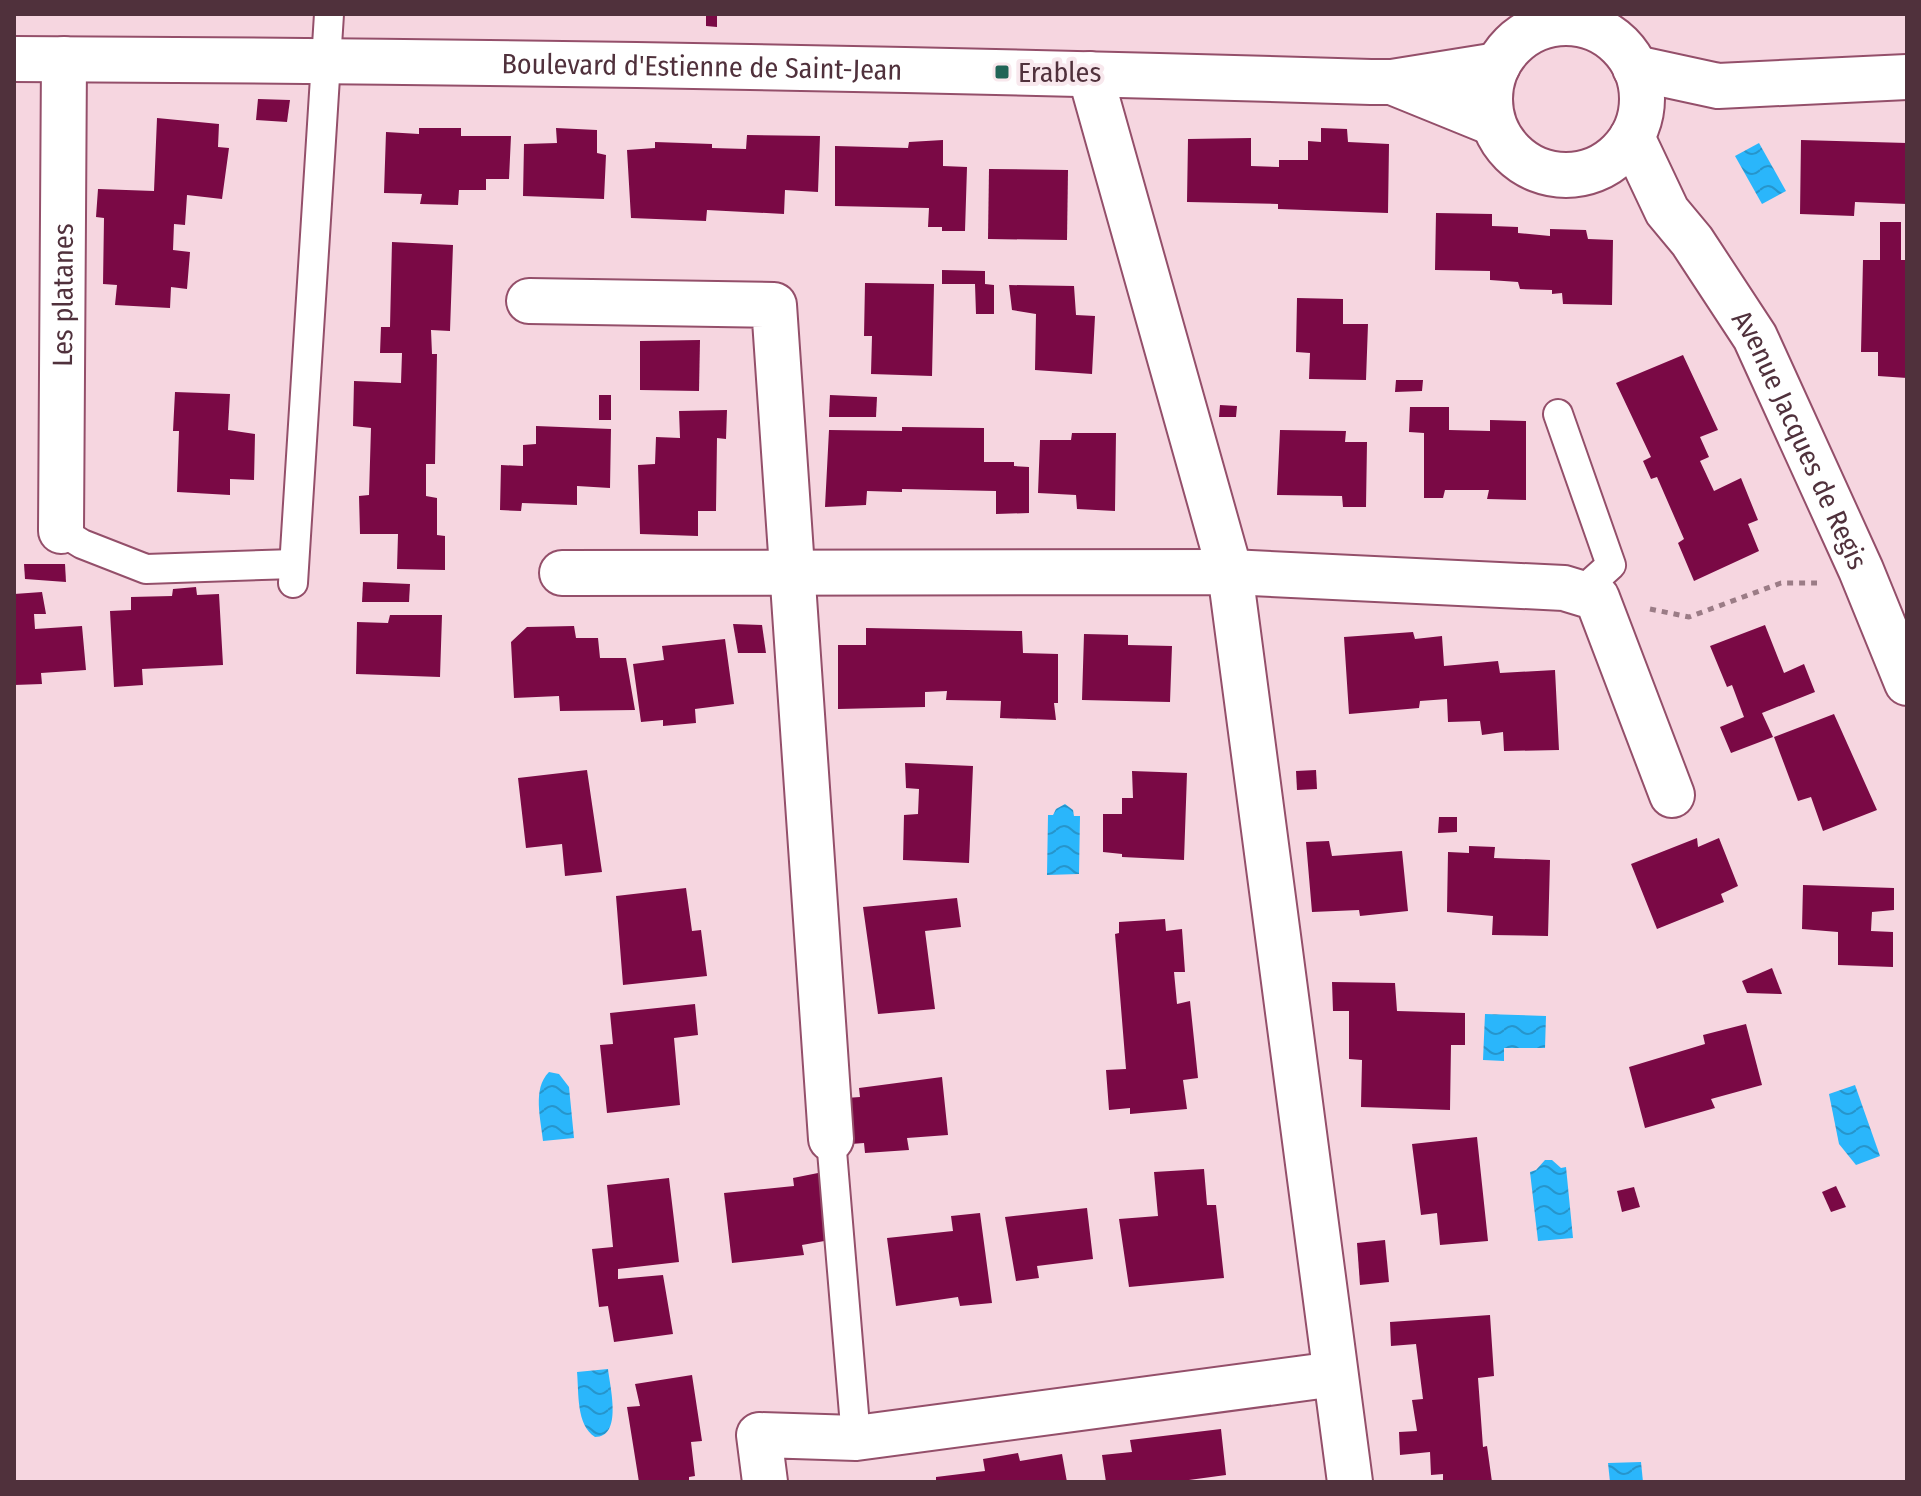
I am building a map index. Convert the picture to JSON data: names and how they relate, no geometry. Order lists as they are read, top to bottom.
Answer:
{
  "streets": {
    "street": ["Boulevard d'Estienne de Saint-Jean", "Les platanes", "Avenue Jacques de Regis"]
  },
  "crossings": [
    ["Boulevard d'Estienne de Saint-Jean", "Les platanes"],
    ["Boulevard d'Estienne de Saint-Jean", "Avenue Jacques de Regis"]
  ],
  "places": {
    "transit": ["Erables"]
  }
}
